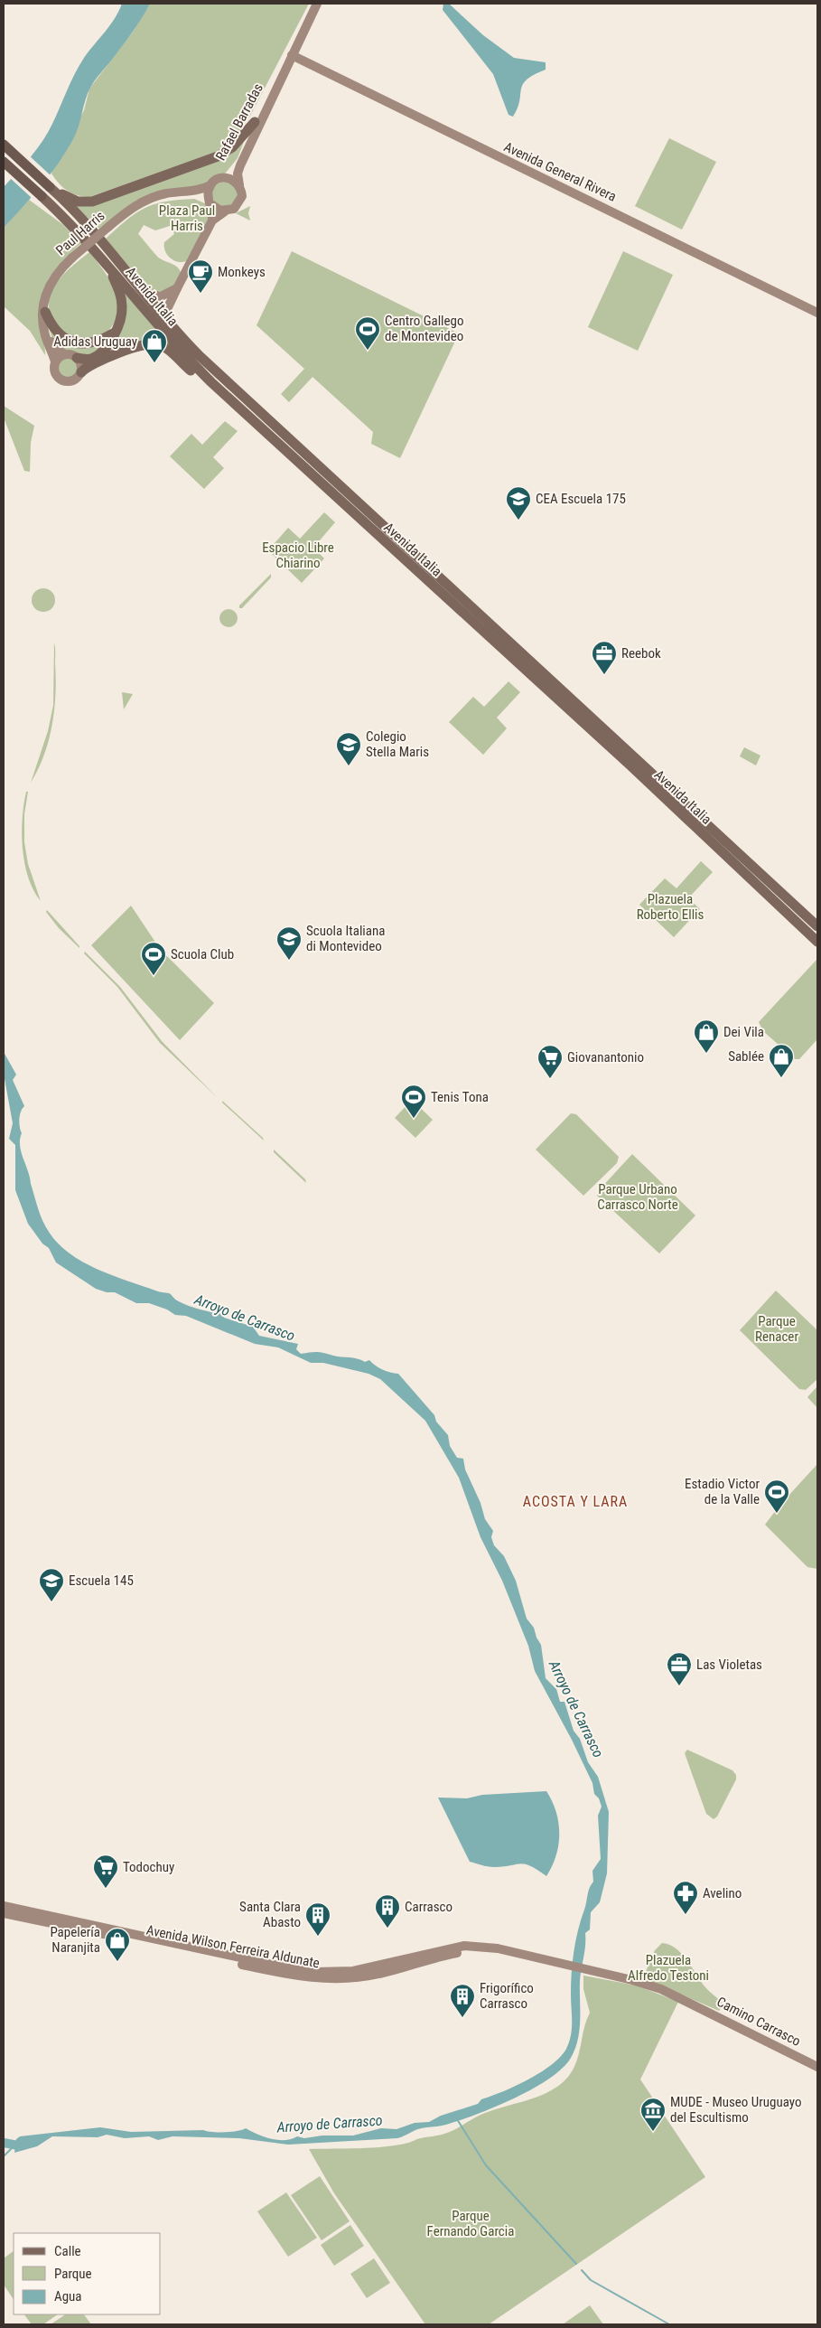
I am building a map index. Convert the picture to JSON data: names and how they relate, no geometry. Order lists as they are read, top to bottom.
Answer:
{
  "streets": {
    "highway": ["Avenida Italia"],
    "main road": [
      "Rafael Barradas",
      "Avenida General Rivera",
      "Paul Harris",
      "Avenida Wilson Ferreira Aldunate",
      "Camino Carrasco"
    ]
  },
  "crossings": [
    ["Rafael Barradas", "Avenida General Rivera"],
    ["Rafael Barradas", "Paul Harris"],
    ["Rafael Barradas", "Avenida Italia"],
    ["Avenida Wilson Ferreira Aldunate", "Camino Carrasco"]
  ],
  "districts": ["ACOSTA Y LARA"],
  "water": ["Arroyo de Carrasco"],
  "parks": [
    "Plaza Paul Harris",
    "Espacio Libre Chiarino",
    "Plazuela Roberto Ellis",
    "Parque Urbano Carrasco Norte",
    "Parque Renacer",
    "Plazuela Alfredo Testoni",
    "Parque Fernando Garcia"
  ],
  "places": {
    "cafe": ["Monkeys"],
    "sports": [
      "Centro Gallego de Montevideo",
      "Scuola Club",
      "Tenis Tona",
      "Estadio Victor de la Valle"
    ],
    "shop": [
      "Adidas Uruguay",
      "Dei Vila",
      "Sablée",
      "Papelería Naranjita"
    ],
    "school or university": [
      "CEA Escuela 175",
      "Colegio Stella Maris",
      "Scuola Italiana di Montevideo",
      "Escuela 145"
    ],
    "office": ["Reebok", "Las Violetas"],
    "supermarket": ["Giovanantonio", "Todochuy"],
    "pharmacy": ["Avelino"],
    "building": ["Carrasco", "Santa Clara Abasto", "Frigorífico Carrasco"],
    "museum": ["MUDE - Museo Uruguayo del Escultismo"]
  },
  "legend": ["Calle", "Parque", "Agua"]
}
